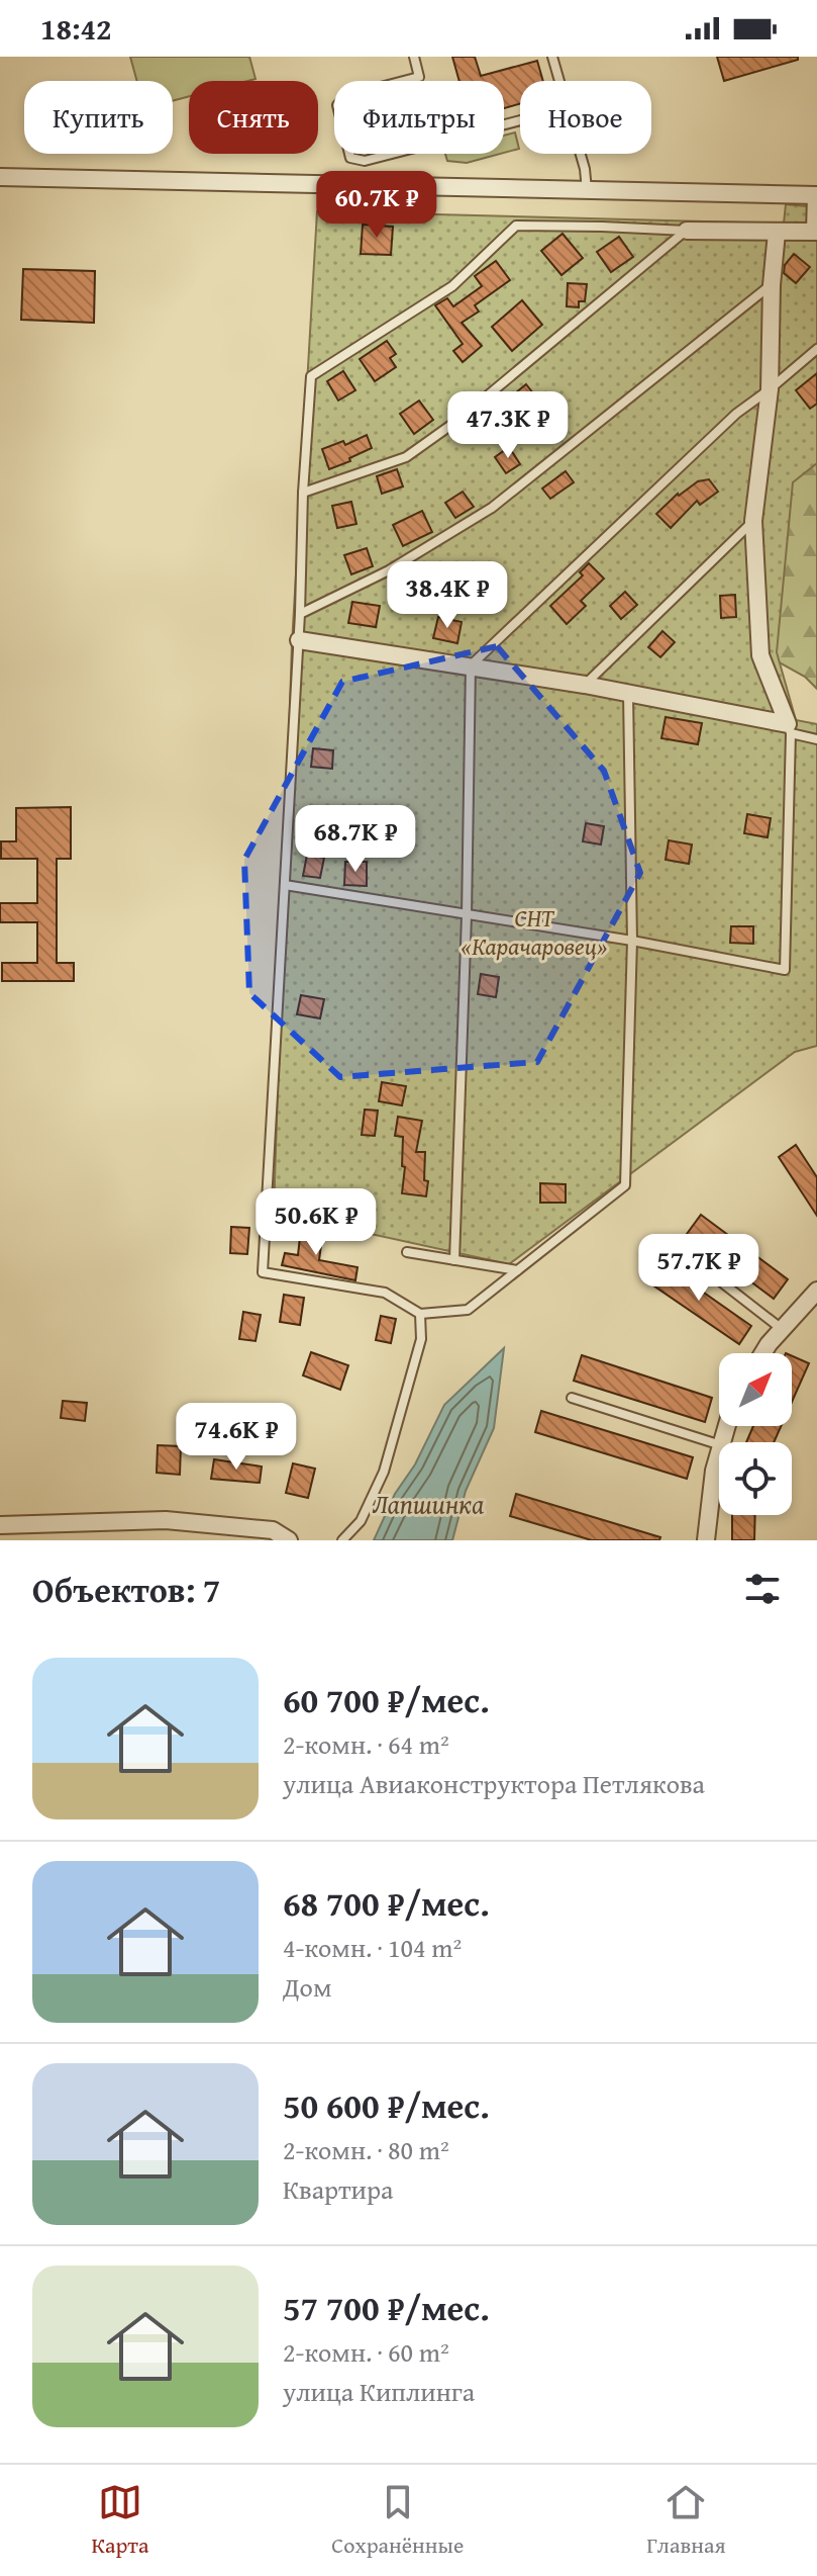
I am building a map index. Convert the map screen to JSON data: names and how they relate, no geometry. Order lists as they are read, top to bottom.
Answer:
{
  "water": ["Лапшинка"],
  "parks": ["СНТ «Карачаровец»"],
  "north": "top right",
  "page": {
    "status": "18:42",
    "chip": [
      "Купить",
      "Снять",
      "Фильтры",
      "Новое"
    ],
    "price": [
      "60.7K ₽",
      "47.3K ₽",
      "38.4K ₽",
      "68.7K ₽",
      "50.6K ₽",
      "57.7K ₽",
      "74.6K ₽"
    ],
    "heading": "Объектов: 7",
    "list": [
      {
        "name": "60 700 ₽/мес.",
        "note": "2-комн. · 64 m² · улица Авиаконструктора Петлякова"
      },
      {
        "name": "68 700 ₽/мес.",
        "note": "4-комн. · 104 m² · Дом"
      },
      {
        "name": "50 600 ₽/мес.",
        "note": "2-комн. · 80 m² · Квартира"
      },
      {
        "name": "57 700 ₽/мес.",
        "note": "2-комн. · 60 m² · улица Киплинга"
      }
    ],
    "tabs": ["Карта", "Сохранённые", "Главная"]
  }
}
